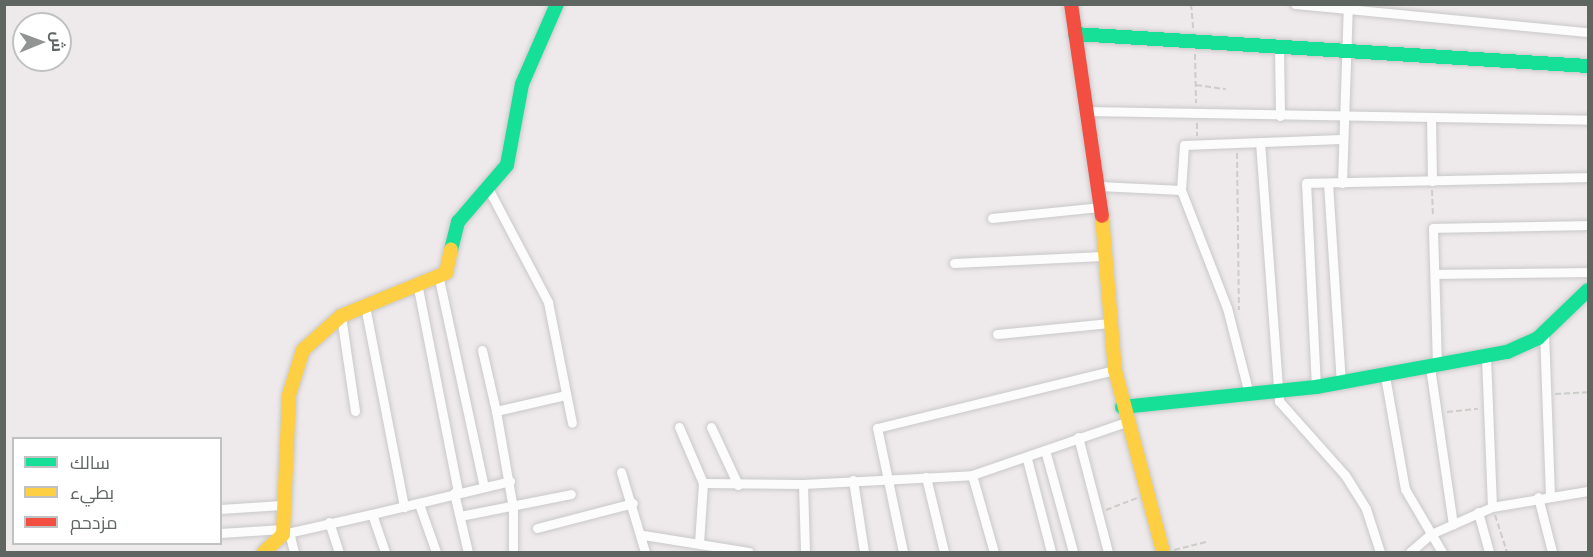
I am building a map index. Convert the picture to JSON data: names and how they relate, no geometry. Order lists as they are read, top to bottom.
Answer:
{
  "legend": ["سالك", "بطيء", "مزدحم"],
  "north": "right"
}
